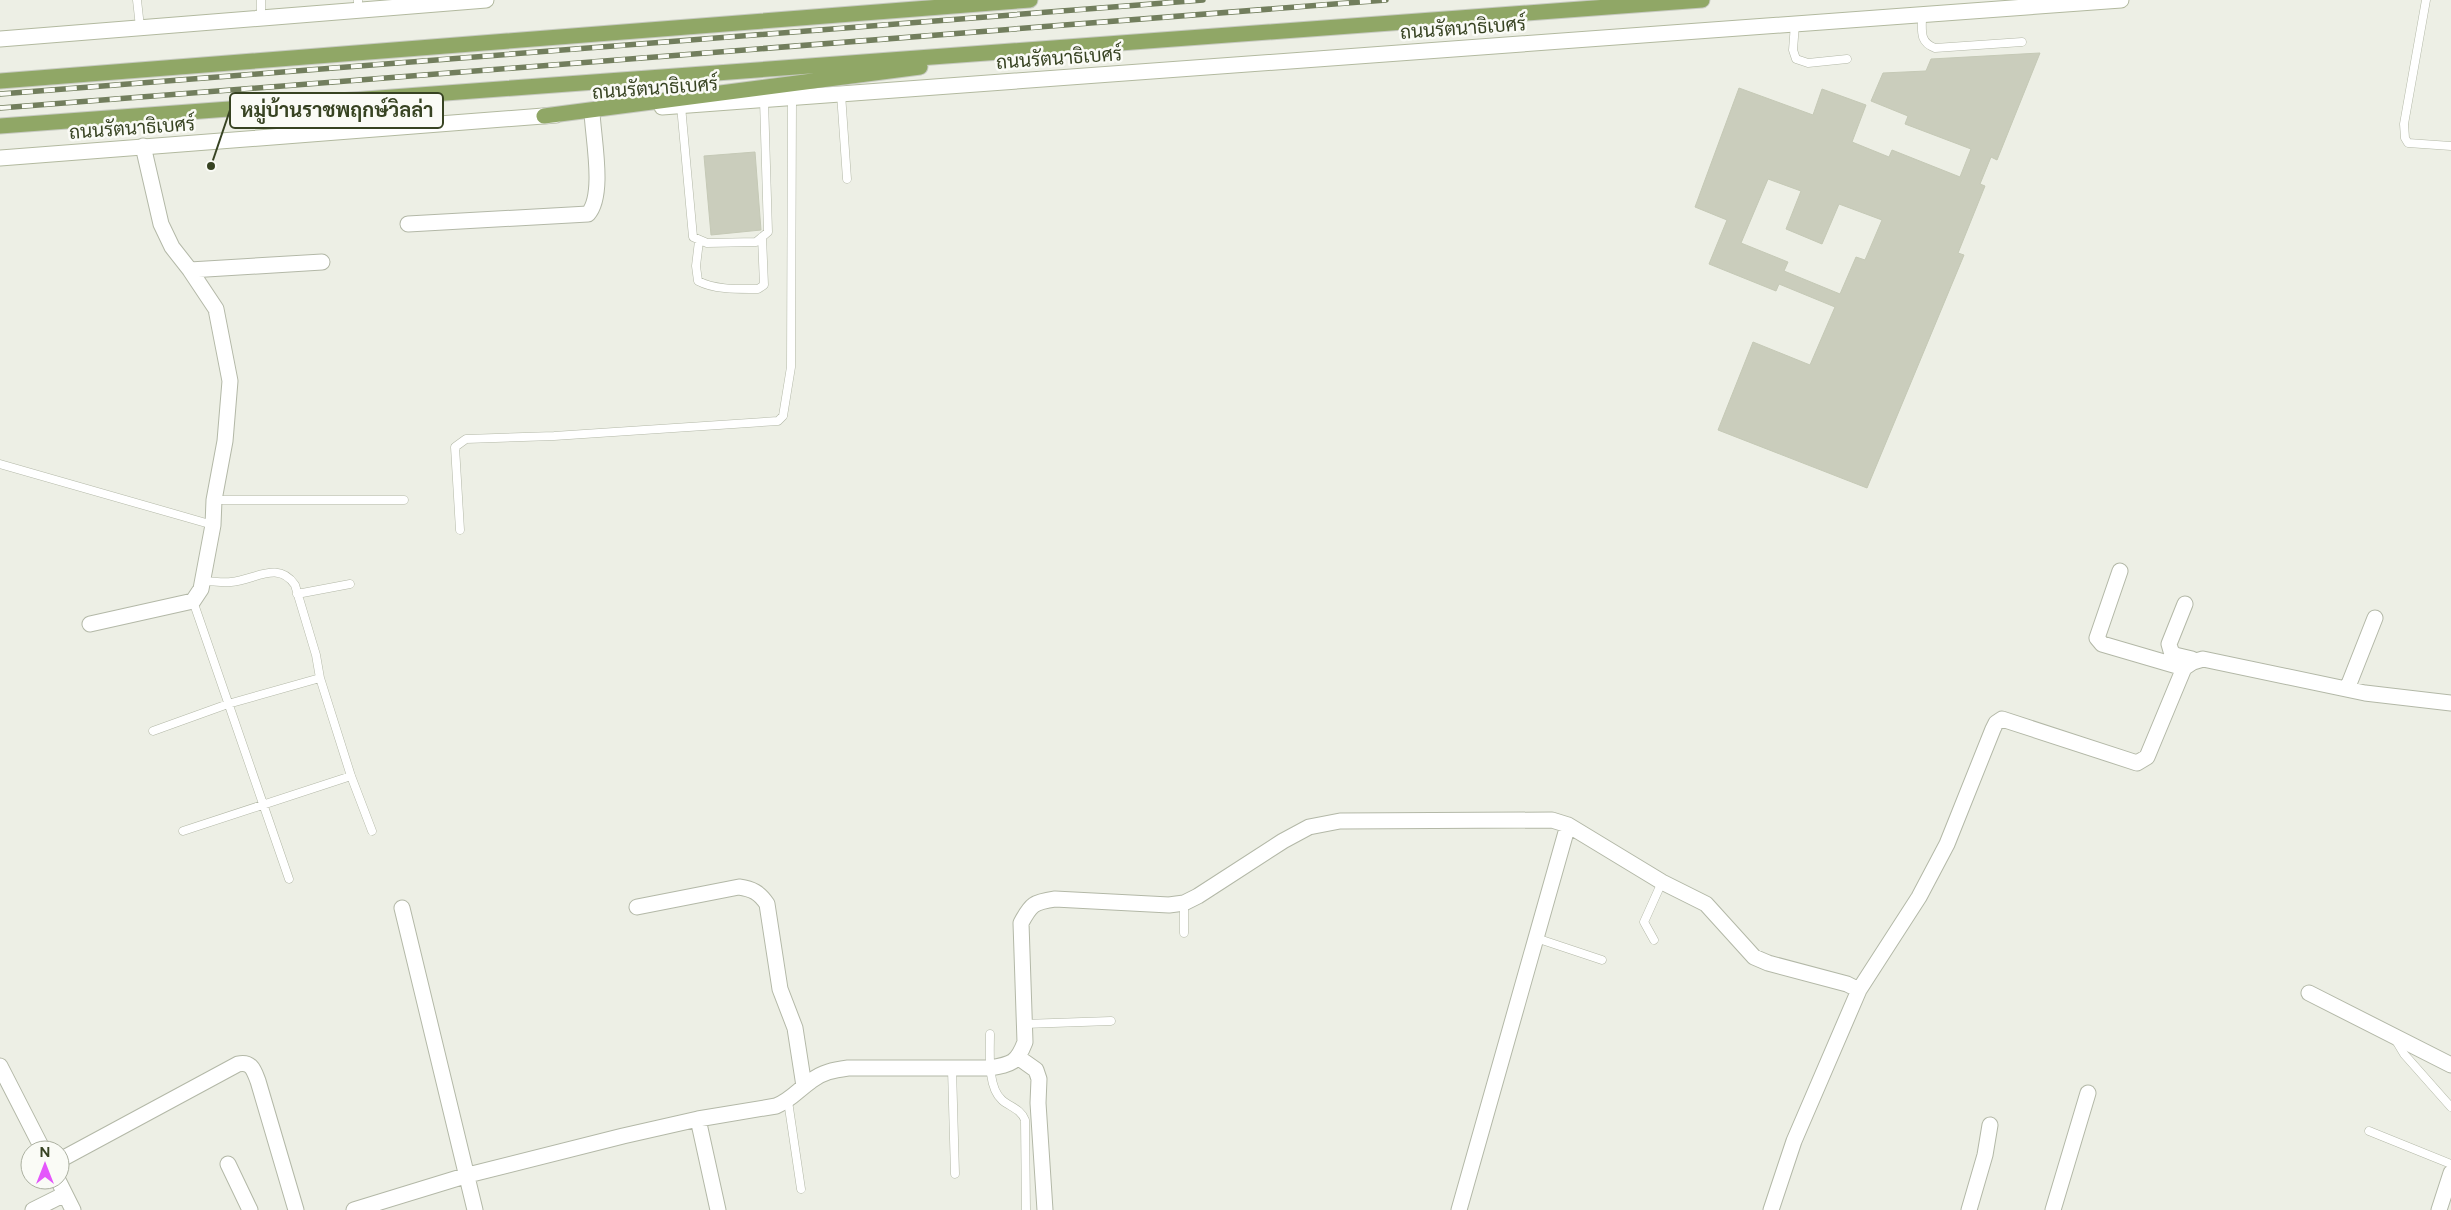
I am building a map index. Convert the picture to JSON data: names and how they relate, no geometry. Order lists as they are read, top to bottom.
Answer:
{
  "streets": {
    "main road": ["ถนนรัตนาธิเบศร์"]
  },
  "places": ["หมู่บ้านราชพฤกษ์วิลล่า"],
  "north": "top"
}
